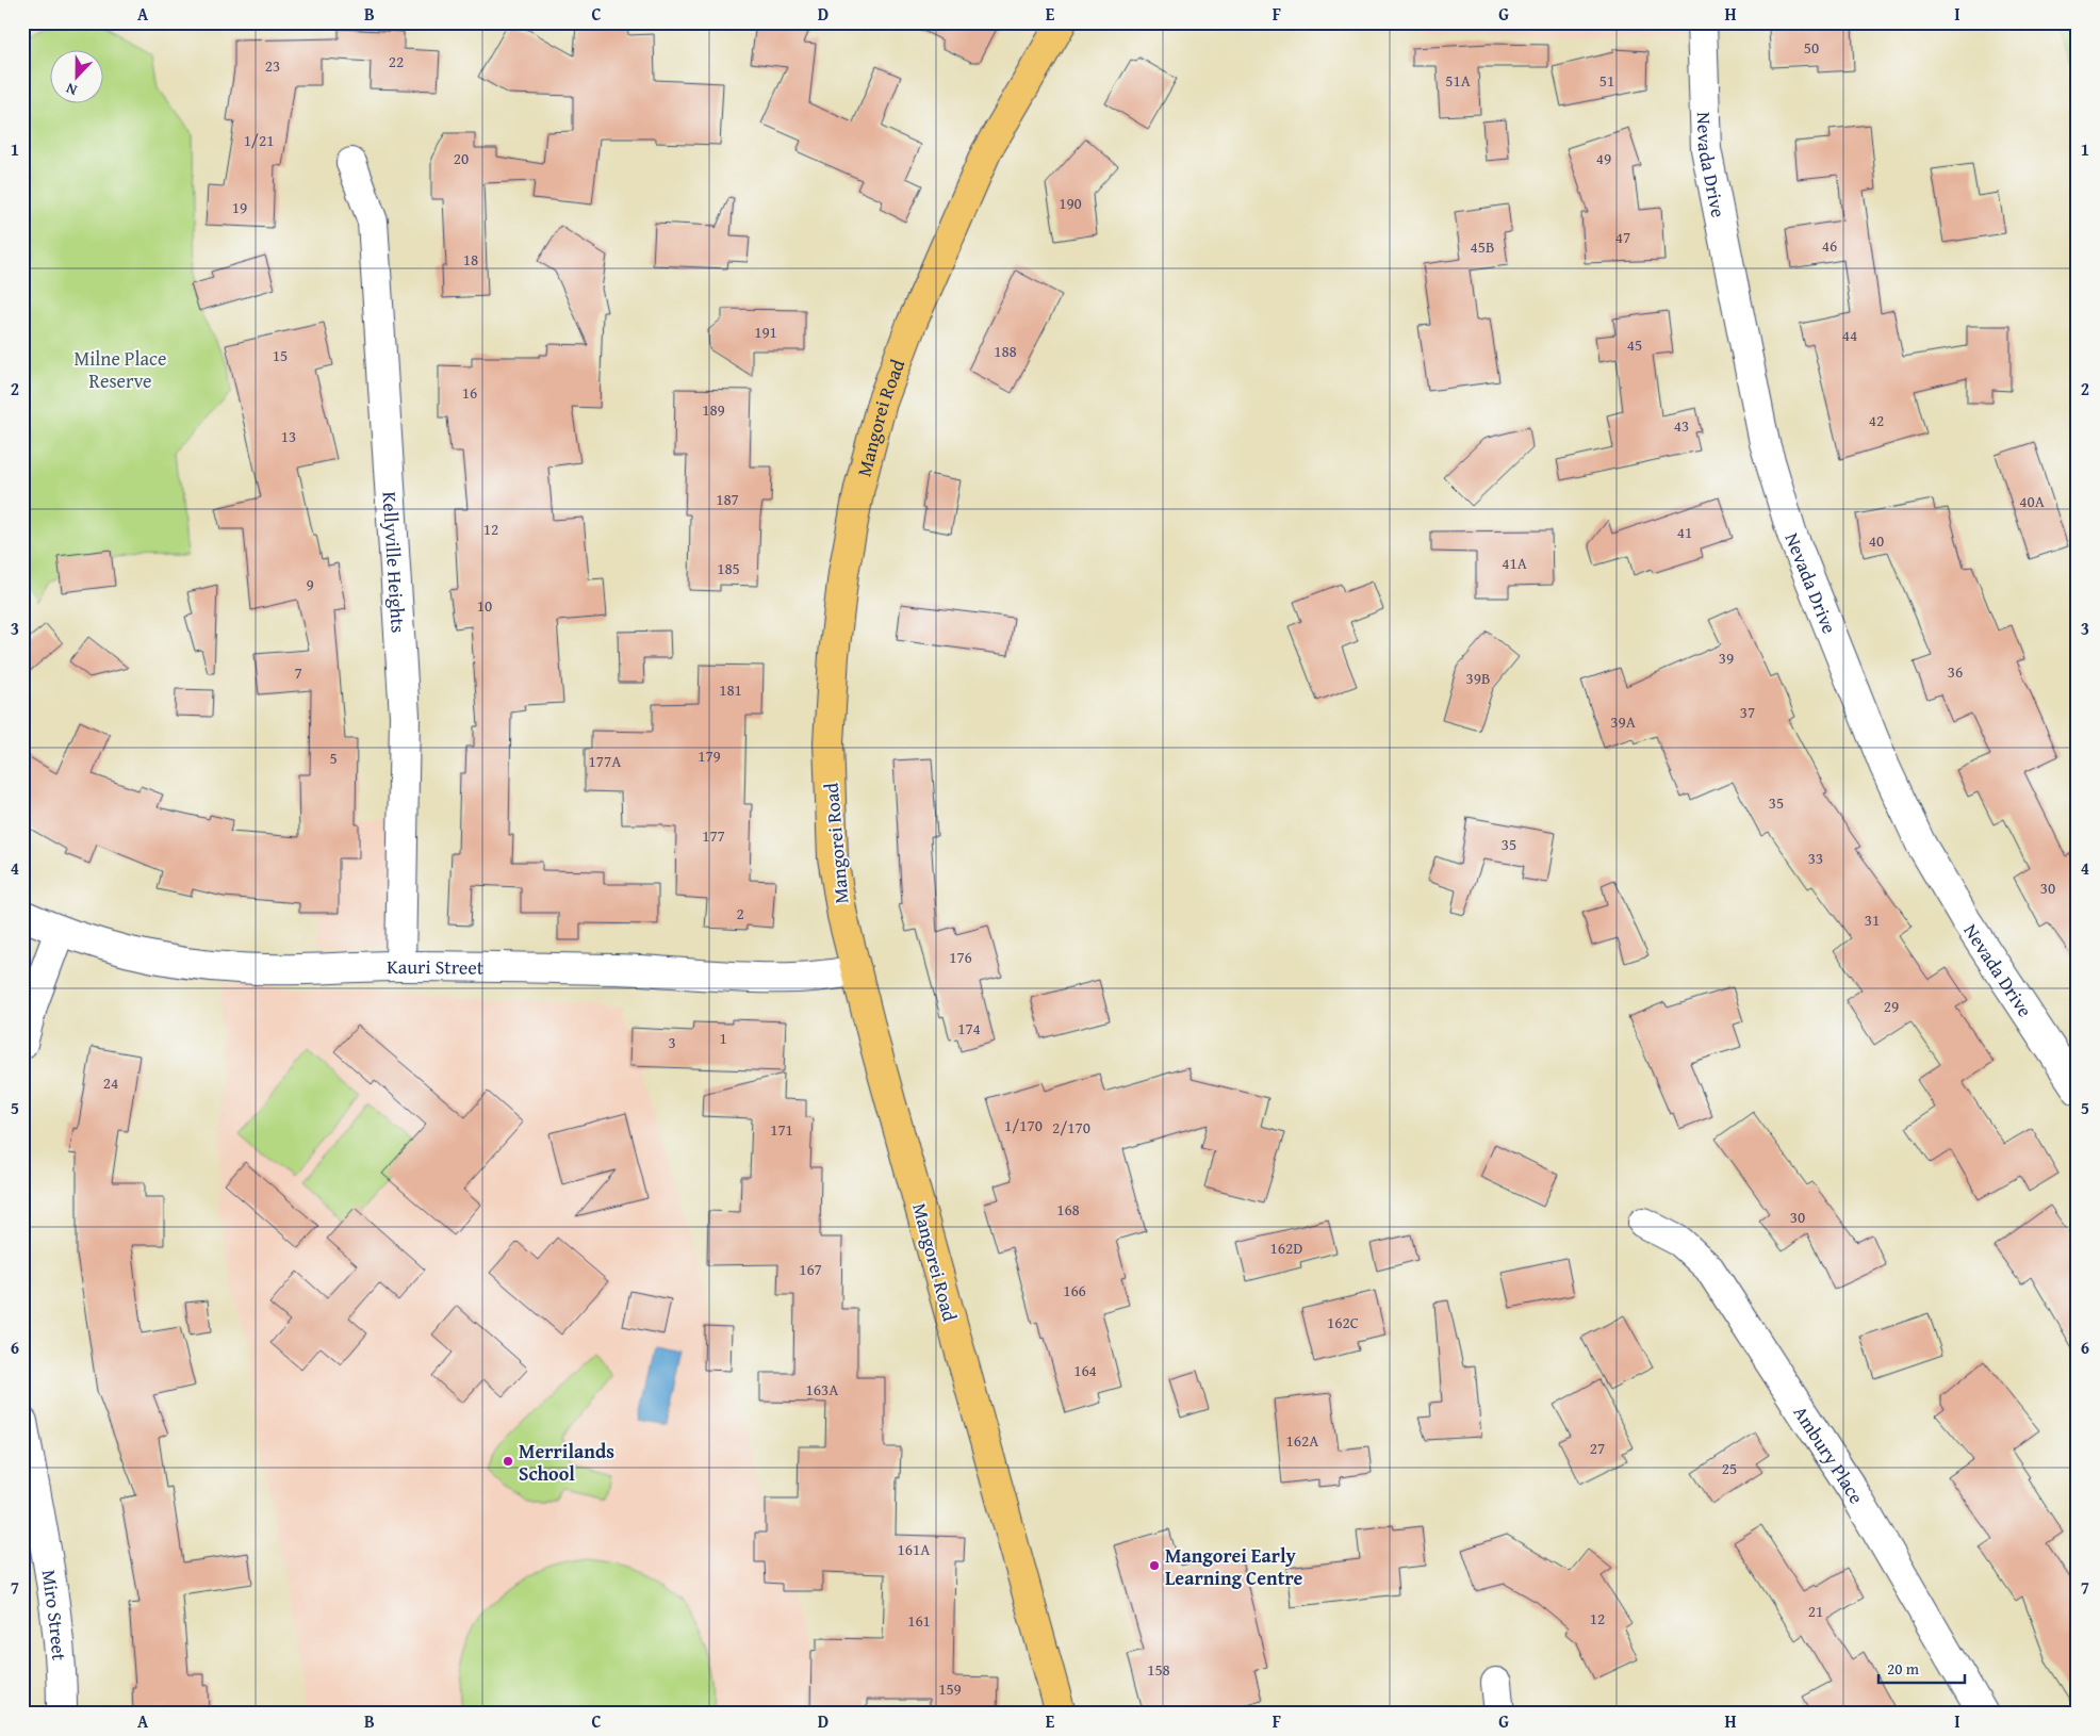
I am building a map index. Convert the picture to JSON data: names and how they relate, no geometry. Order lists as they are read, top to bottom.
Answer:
{
  "streets": {
    "main road": ["Mangorei Road"],
    "street": [
      "Nevada Drive",
      "Kellyville Heights",
      "Kauri Street",
      "Ambury Place",
      "Miro Street"
    ]
  },
  "crossings": [
    ["Mangorei Road", "Kauri Street"],
    ["Kellyville Heights", "Kauri Street"]
  ],
  "parks": ["Milne Place Reserve"],
  "places": ["Merrilands School", "Mangorei Early Learning Centre"],
  "house_numbers": [
    "50",
    "22",
    "23",
    "51A",
    "51",
    "1/21",
    "20",
    "49",
    "190",
    "19",
    "47",
    "46",
    "45B",
    "18",
    "191",
    "44",
    "45",
    "188",
    "15",
    "16",
    "189",
    "42",
    "43",
    "13",
    "187",
    "40A",
    "12",
    "41",
    "40",
    "41A",
    "185",
    "9",
    "10",
    "39",
    "36",
    "7",
    "39B",
    "181",
    "37",
    "39A",
    "179",
    "5",
    "177A",
    "35",
    "177",
    "35",
    "33",
    "30",
    "2",
    "31",
    "176",
    "29",
    "174",
    "1",
    "3",
    "24",
    "1/170",
    "2/170",
    "171",
    "168",
    "30",
    "162D",
    "167",
    "166",
    "162C",
    "164",
    "163A",
    "162A",
    "27",
    "25",
    "161A",
    "21",
    "12",
    "161",
    "158",
    "159"
  ],
  "scale_bar": "20 m",
  "north": "bottom",
  "grid": {
    "columns": [
      "A",
      "B",
      "C",
      "D",
      "E",
      "F",
      "G",
      "H",
      "I"
    ],
    "rows": [
      "1",
      "2",
      "3",
      "4",
      "5",
      "6",
      "7"
    ]
  }
}
